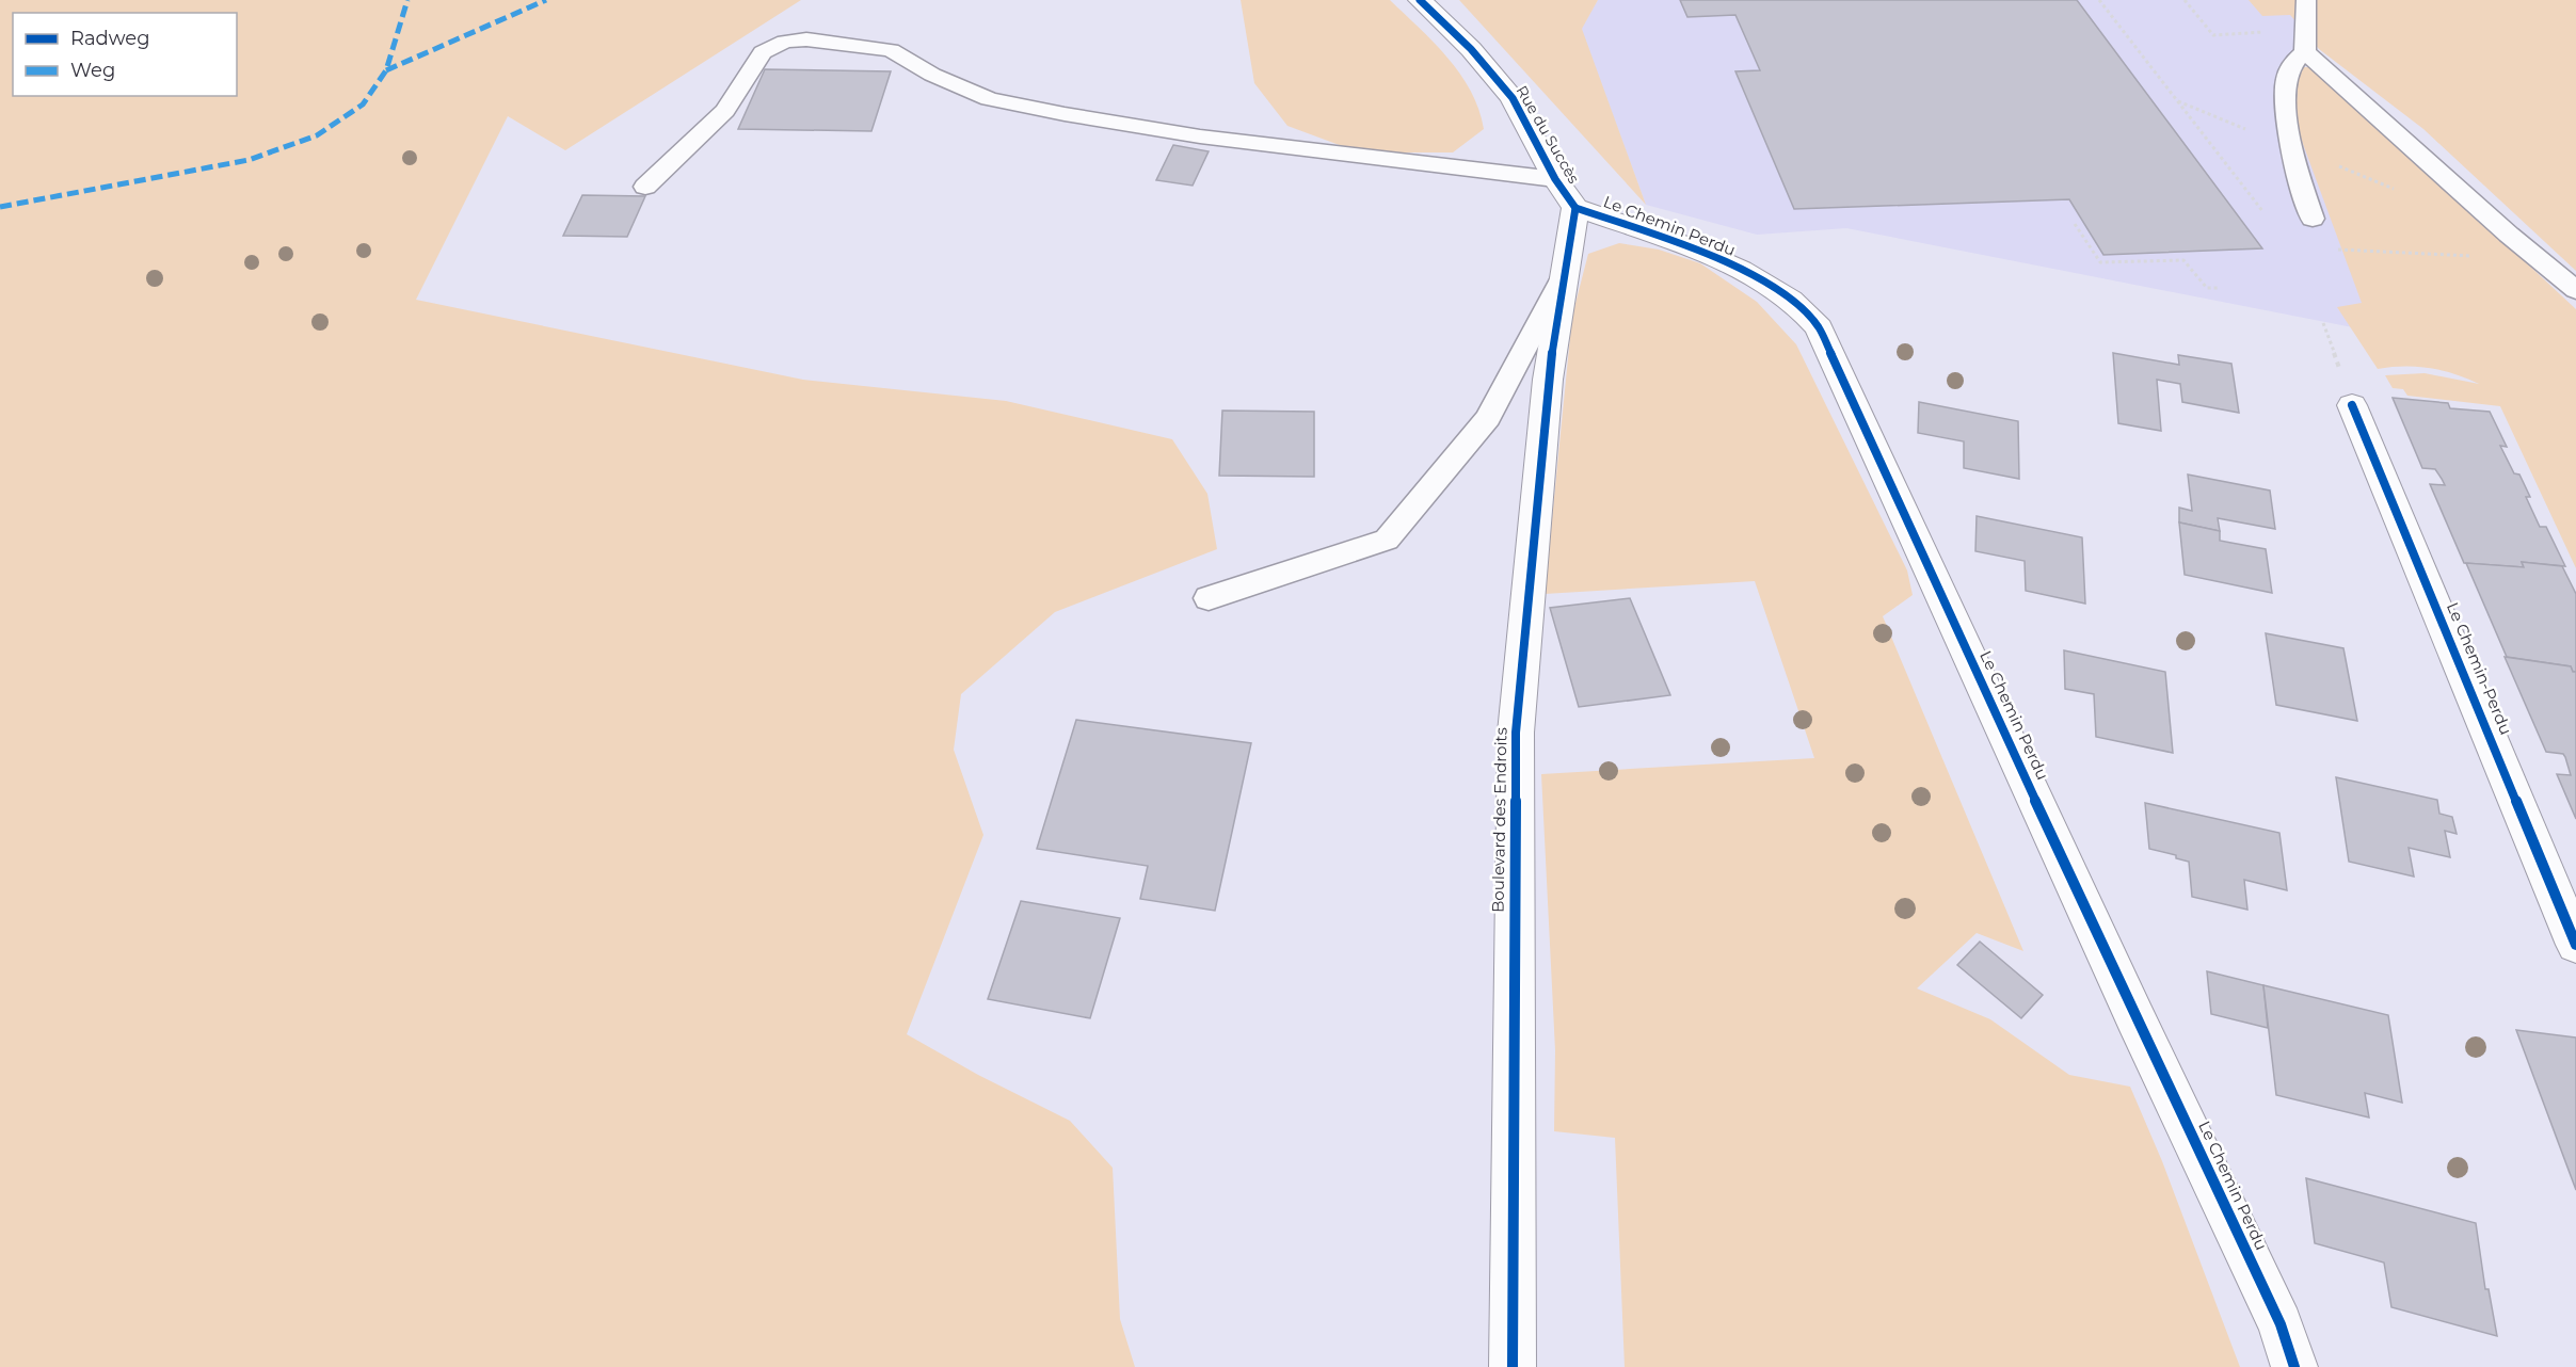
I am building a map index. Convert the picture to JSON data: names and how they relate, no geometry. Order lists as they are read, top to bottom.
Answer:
{
  "streets": {
    "street": [
      "Rue du Succès",
      "Le Chemin Perdu",
      "Le Chemin-Perdu",
      "Boulevard des Endroits"
    ]
  },
  "crossings": [
    ["Rue du Succès", "Le Chemin Perdu"],
    ["Rue du Succès", "Boulevard des Endroits"]
  ],
  "legend": ["Radweg", "Weg"]
}
